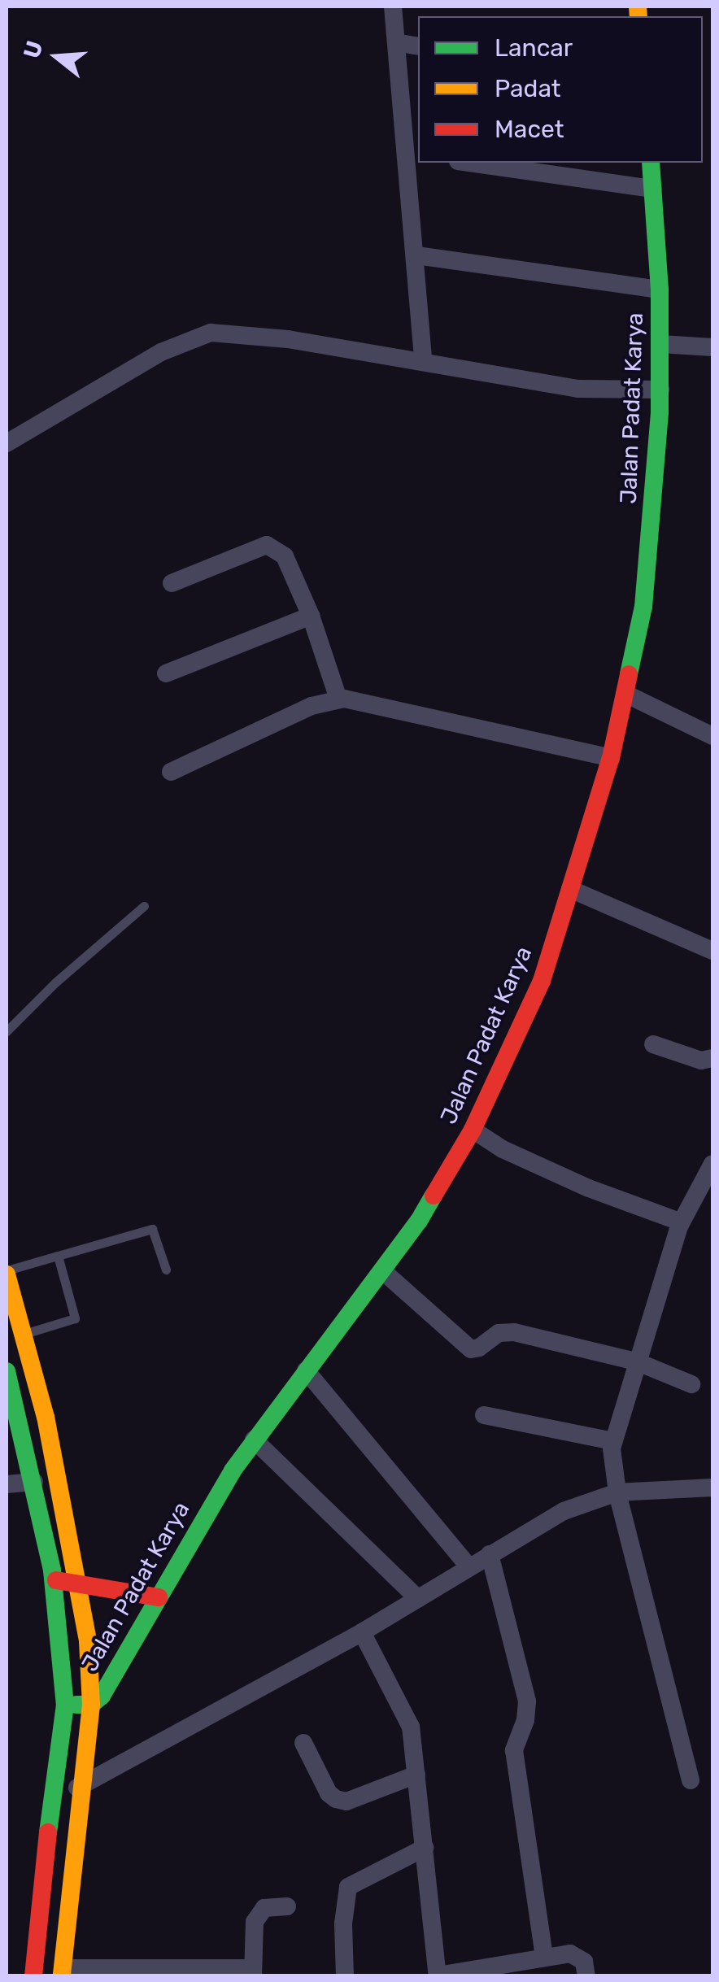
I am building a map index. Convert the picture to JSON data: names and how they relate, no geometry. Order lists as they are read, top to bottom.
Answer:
{
  "streets": {
    "street": ["Jalan Padat Karya"]
  },
  "legend": ["Lancar", "Padat", "Macet"],
  "north": "left"
}
